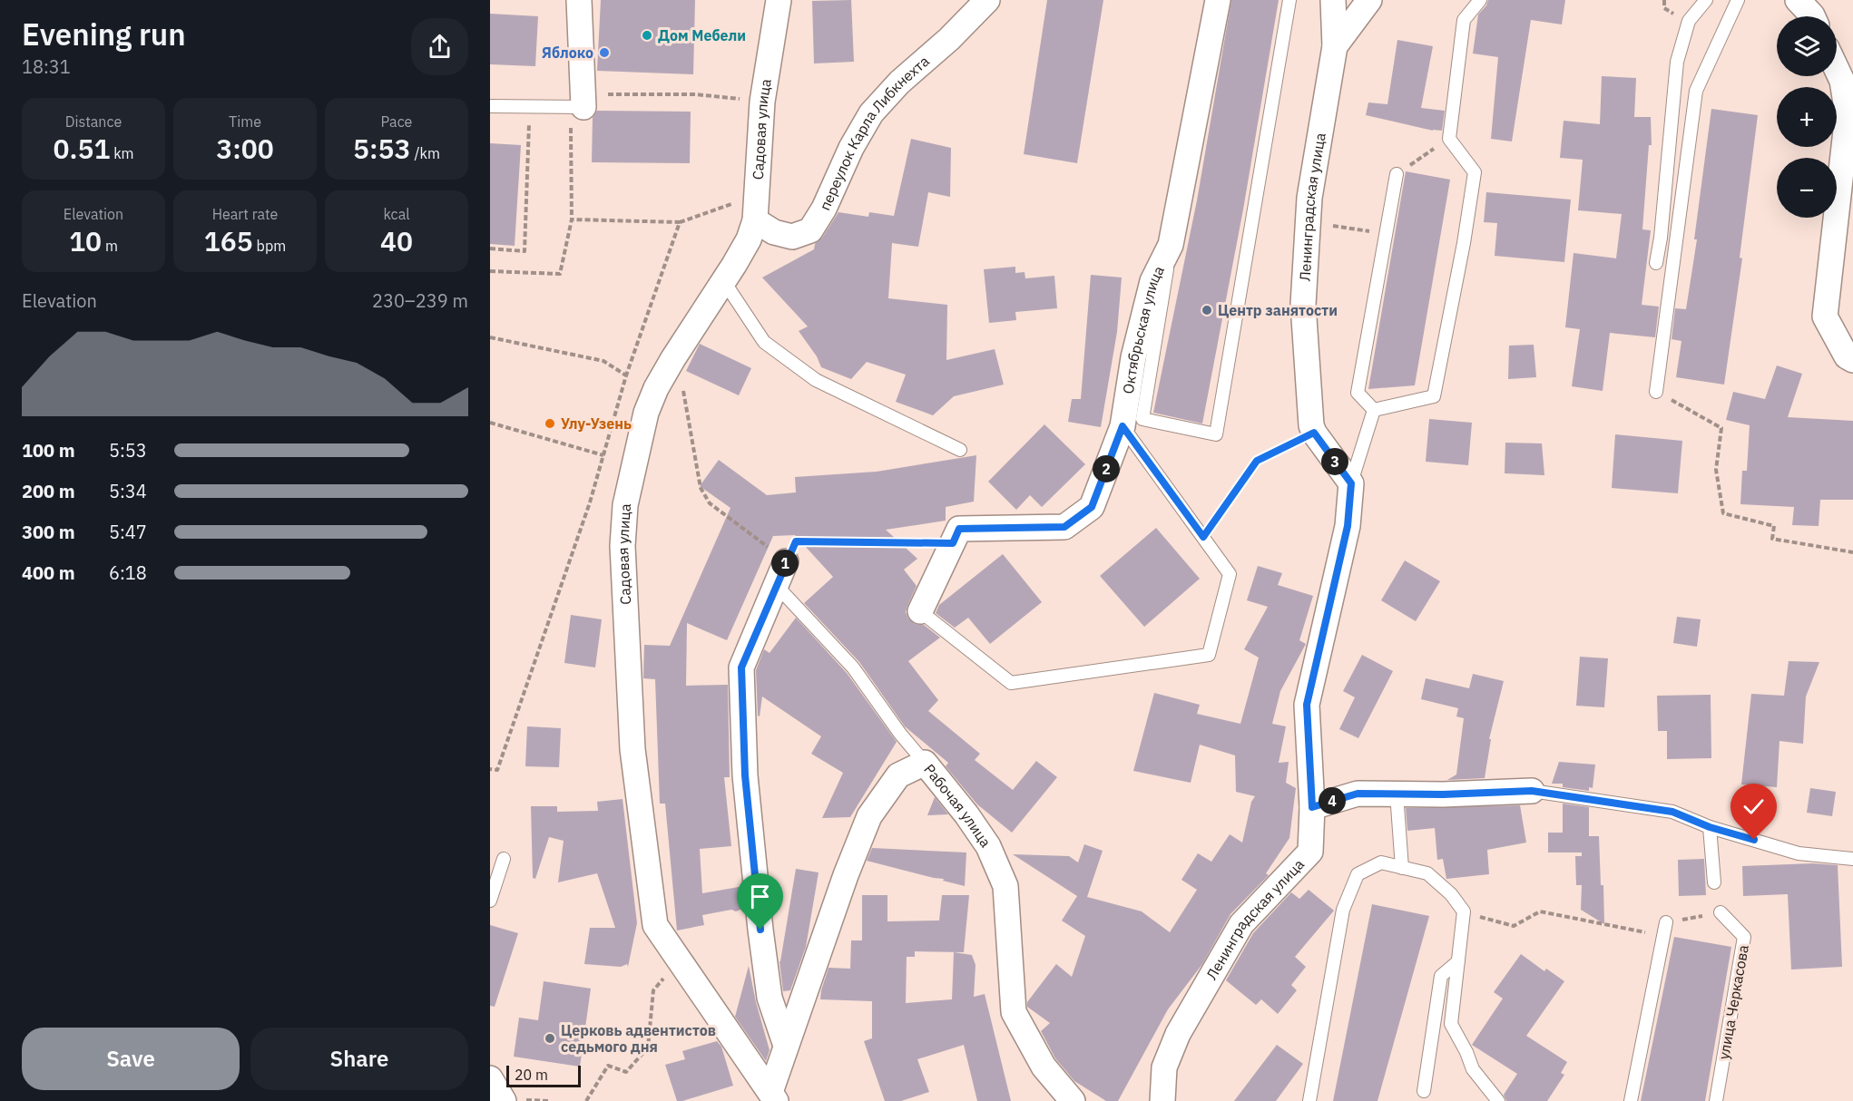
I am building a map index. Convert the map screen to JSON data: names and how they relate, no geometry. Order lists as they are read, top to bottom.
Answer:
{
  "streets": {
    "street": [
      "Садовая улица",
      "переулок Карла Либкнехта",
      "Ленинградская улица",
      "Октябрьская улица",
      "Рабочая улица"
    ],
    "lane": ["улица Черкасова"]
  },
  "crossings": [
    ["Садовая улица", "переулок Карла Либкнехта"],
    ["Садовая улица", "Рабочая улица"]
  ],
  "places": [
    "Дом Мебели",
    "Яблоко",
    "Центр занятости",
    "Улу-Узень",
    "Церковь адвентистов седьмого дня"
  ],
  "scale_bar": "20 m",
  "page": {
    "heading": ["Evening run", "18:31"],
    "map_buttons": ["+", "−"],
    "stats": [
      ["Distance", "0.51 km"],
      ["Time", "3:00"],
      ["Pace", "5:53 /km"],
      ["Elevation", "10 m"],
      ["Heart rate", "165 bpm"],
      ["kcal", "40"]
    ],
    "chart": ["Elevation", "230–239 m"],
    "list": [
      {
        "name": "100 m",
        "note": "5:53"
      },
      {
        "name": "200 m",
        "note": "5:34"
      },
      {
        "name": "300 m",
        "note": "5:47"
      },
      {
        "name": "400 m",
        "note": "6:18"
      }
    ],
    "pins": [
      "3",
      "2",
      "1",
      "4"
    ],
    "buttons": ["Save", "Share"],
    "scale": "20 m"
  }
}
